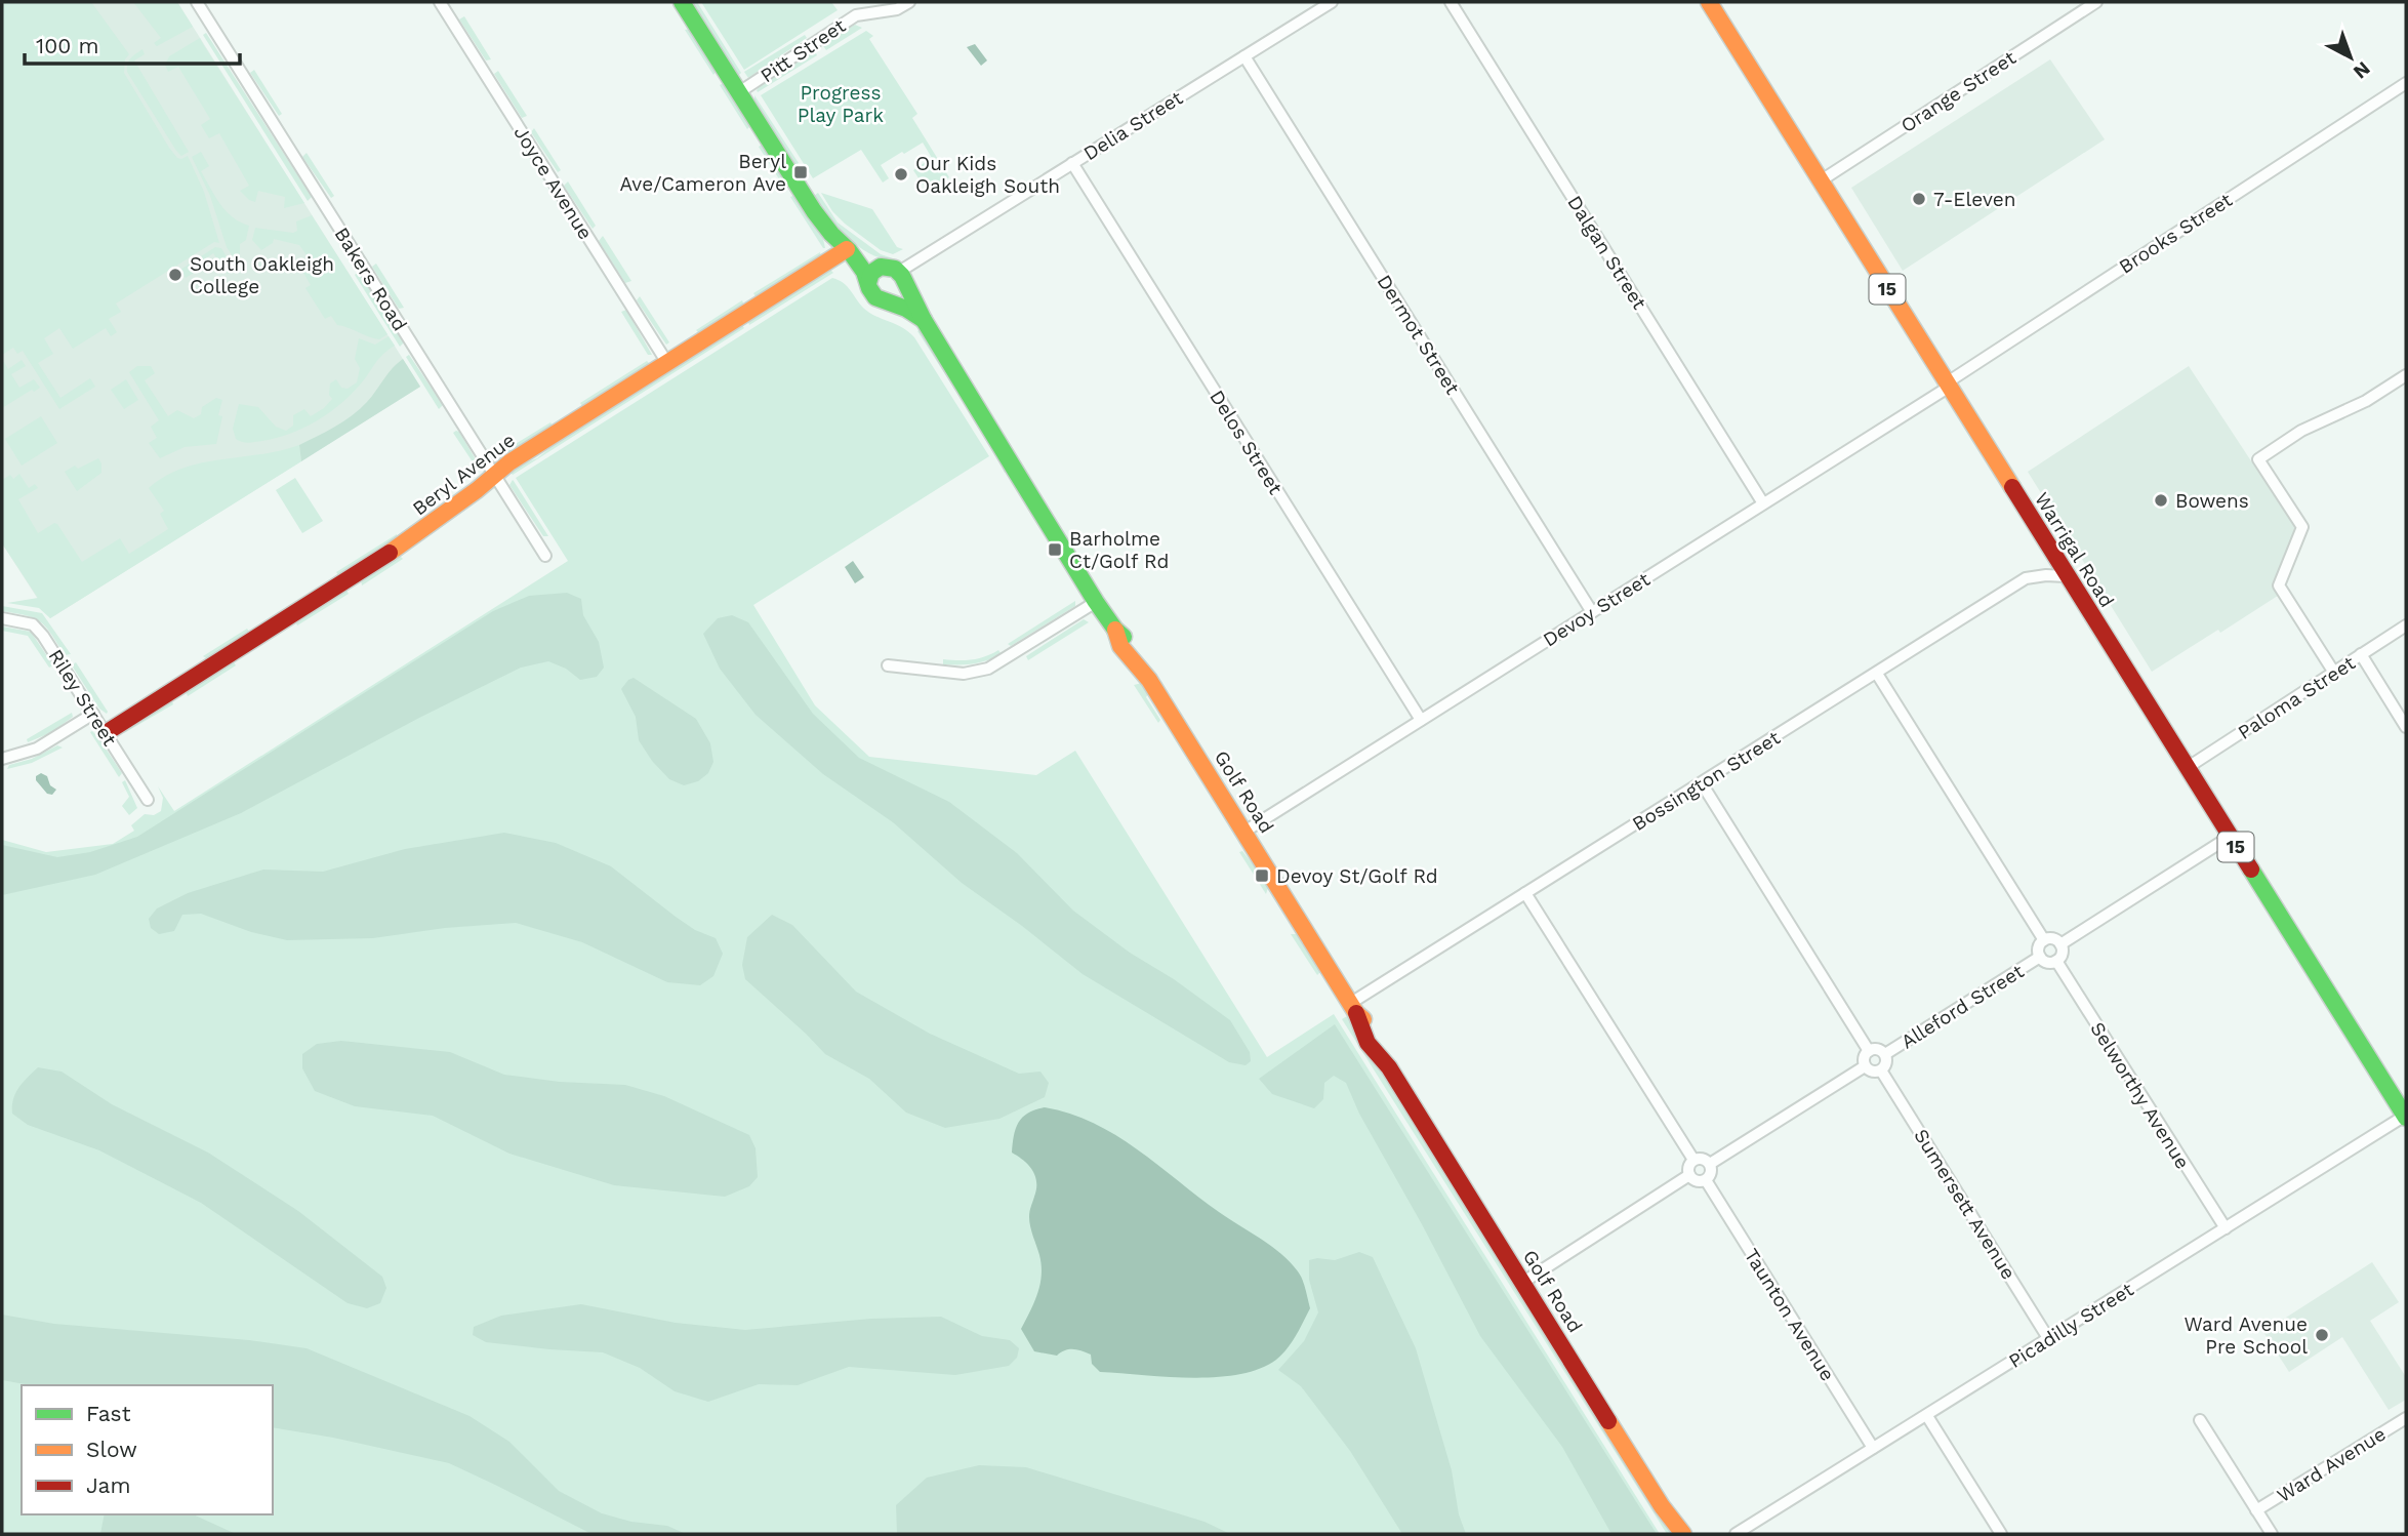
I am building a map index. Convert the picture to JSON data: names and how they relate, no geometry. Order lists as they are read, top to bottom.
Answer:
{
  "streets": {
    "main road": [
      "15",
      "Beryl Avenue",
      "Warrigal Road",
      "Golf Road"
    ],
    "street": [
      "Pitt Street",
      "Orange Street",
      "Delia Street",
      "Joyce Avenue",
      "Brooks Street",
      "Dalgan Street",
      "Bakers Road",
      "Dermot Street",
      "Delos Street",
      "Devoy Street",
      "Riley Street",
      "Paloma Street",
      "Bossington Street",
      "Alleford Street",
      "Selworthy Avenue",
      "Sumersett Avenue",
      "Taunton Avenue",
      "Picadilly Street",
      "Ward Avenue"
    ]
  },
  "crossings": [
    ["Orange Street", "Warrigal Road"],
    ["Delia Street", "Dermot Street"],
    ["Delia Street", "Delos Street"],
    ["Delia Street", "Golf Road"],
    ["Joyce Avenue", "Beryl Avenue"],
    ["Brooks Street", "Warrigal Road"],
    ["Brooks Street", "Devoy Street"],
    ["Dalgan Street", "Devoy Street"],
    ["Bakers Road", "Beryl Avenue"],
    ["Dermot Street", "Devoy Street"],
    ["Delos Street", "Devoy Street"],
    ["Beryl Avenue", "Riley Street"],
    ["Warrigal Road", "Devoy Street"],
    ["Warrigal Road", "Paloma Street"],
    ["Warrigal Road", "Bossington Street"],
    ["Warrigal Road", "Picadilly Street"],
    ["Devoy Street", "Golf Road"],
    ["Bossington Street", "Golf Road"],
    ["Alleford Street", "Selworthy Avenue"],
    ["Alleford Street", "Sumersett Avenue"],
    ["Selworthy Avenue", "Picadilly Street"],
    ["Sumersett Avenue", "Picadilly Street"],
    ["Taunton Avenue", "Picadilly Street"]
  ],
  "parks": ["Progress Play Park"],
  "places": {
    "transit": ["Beryl Ave/Cameron Ave", "Barholme Ct/Golf Rd", "Devoy St/Golf Rd"],
    "other": [
      "Our Kids Oakleigh South",
      "7-Eleven",
      "South Oakleigh College",
      "Bowens",
      "Ward Avenue Pre School"
    ]
  },
  "legend": ["Fast", "Slow", "Jam"],
  "scale_bar": "100 m",
  "north": "bottom right"
}
